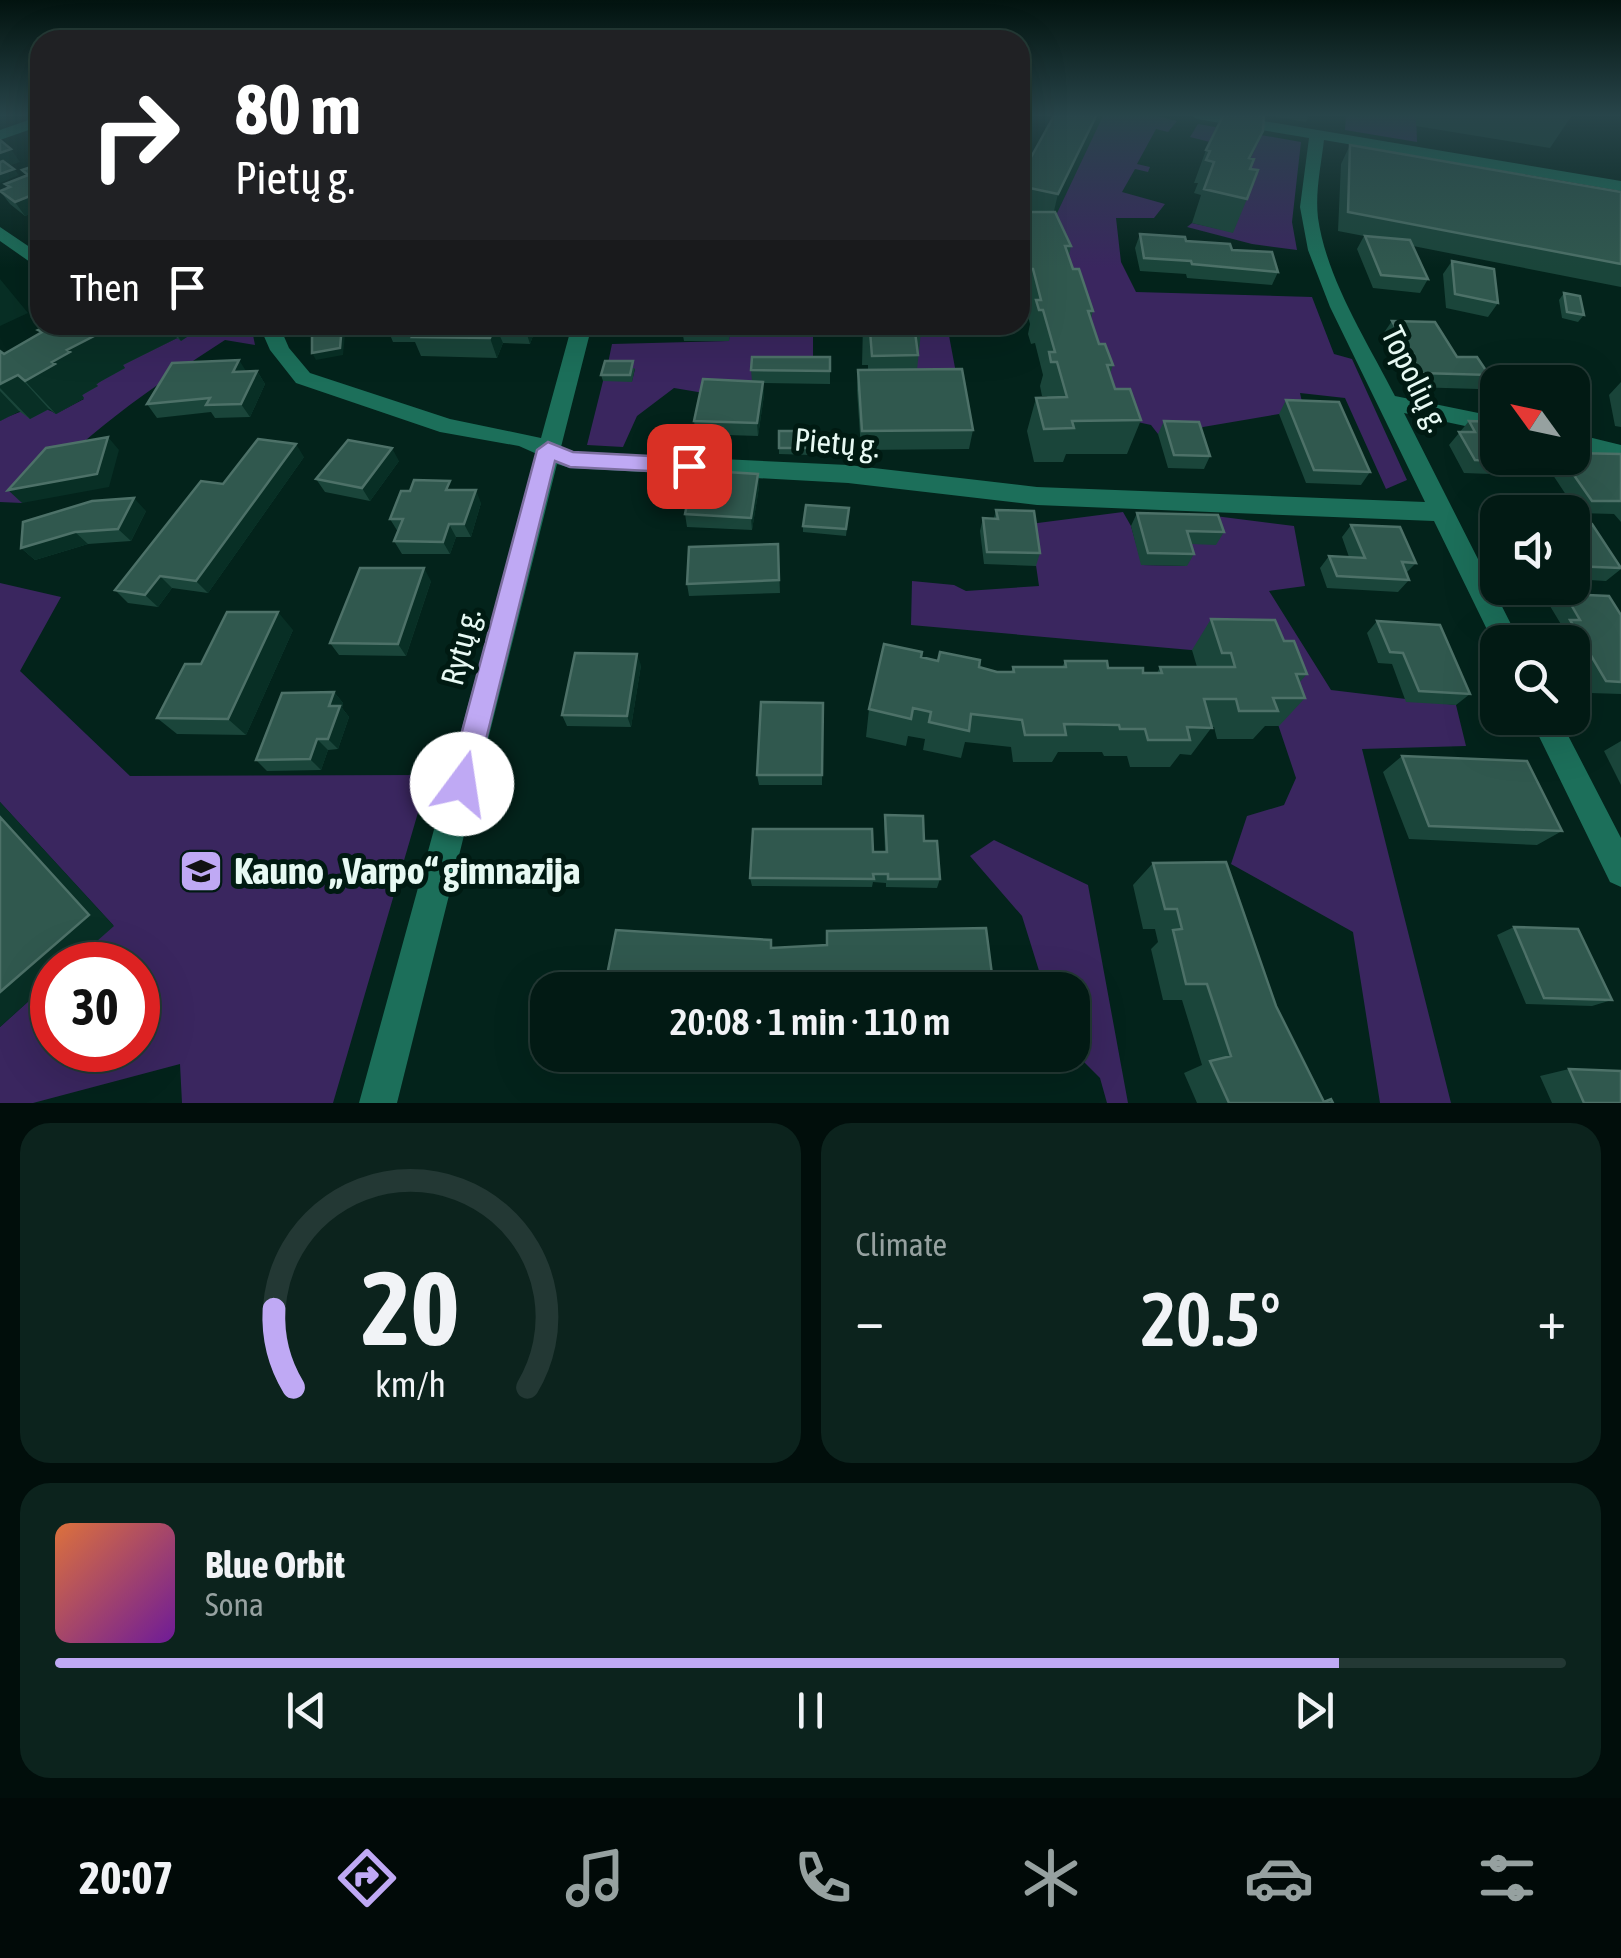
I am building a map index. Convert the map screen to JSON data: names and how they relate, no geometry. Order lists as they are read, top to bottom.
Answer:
{
  "streets": {
    "street": ["Topolių g.", "Pietų g.", "Rytų g."]
  },
  "crossings": [
    ["Topolių g.", "Pietų g."],
    ["Pietų g.", "Rytų g."]
  ],
  "places": {
    "school or university": ["Kauno „Varpo“ gimnazija"]
  },
  "north": "top left",
  "page": {
    "turn": ["80 m", "Pietų g."],
    "then": "Then",
    "limit": "30",
    "trip": "20:08 · 1 min · 110 m",
    "tile": "Climate",
    "heat": ["−", "20.5°", "+"],
    "song": ["Blue Orbit", "Sona"],
    "tabs": "20:07",
    "gauge": ["20", "km/h"]
  }
}
